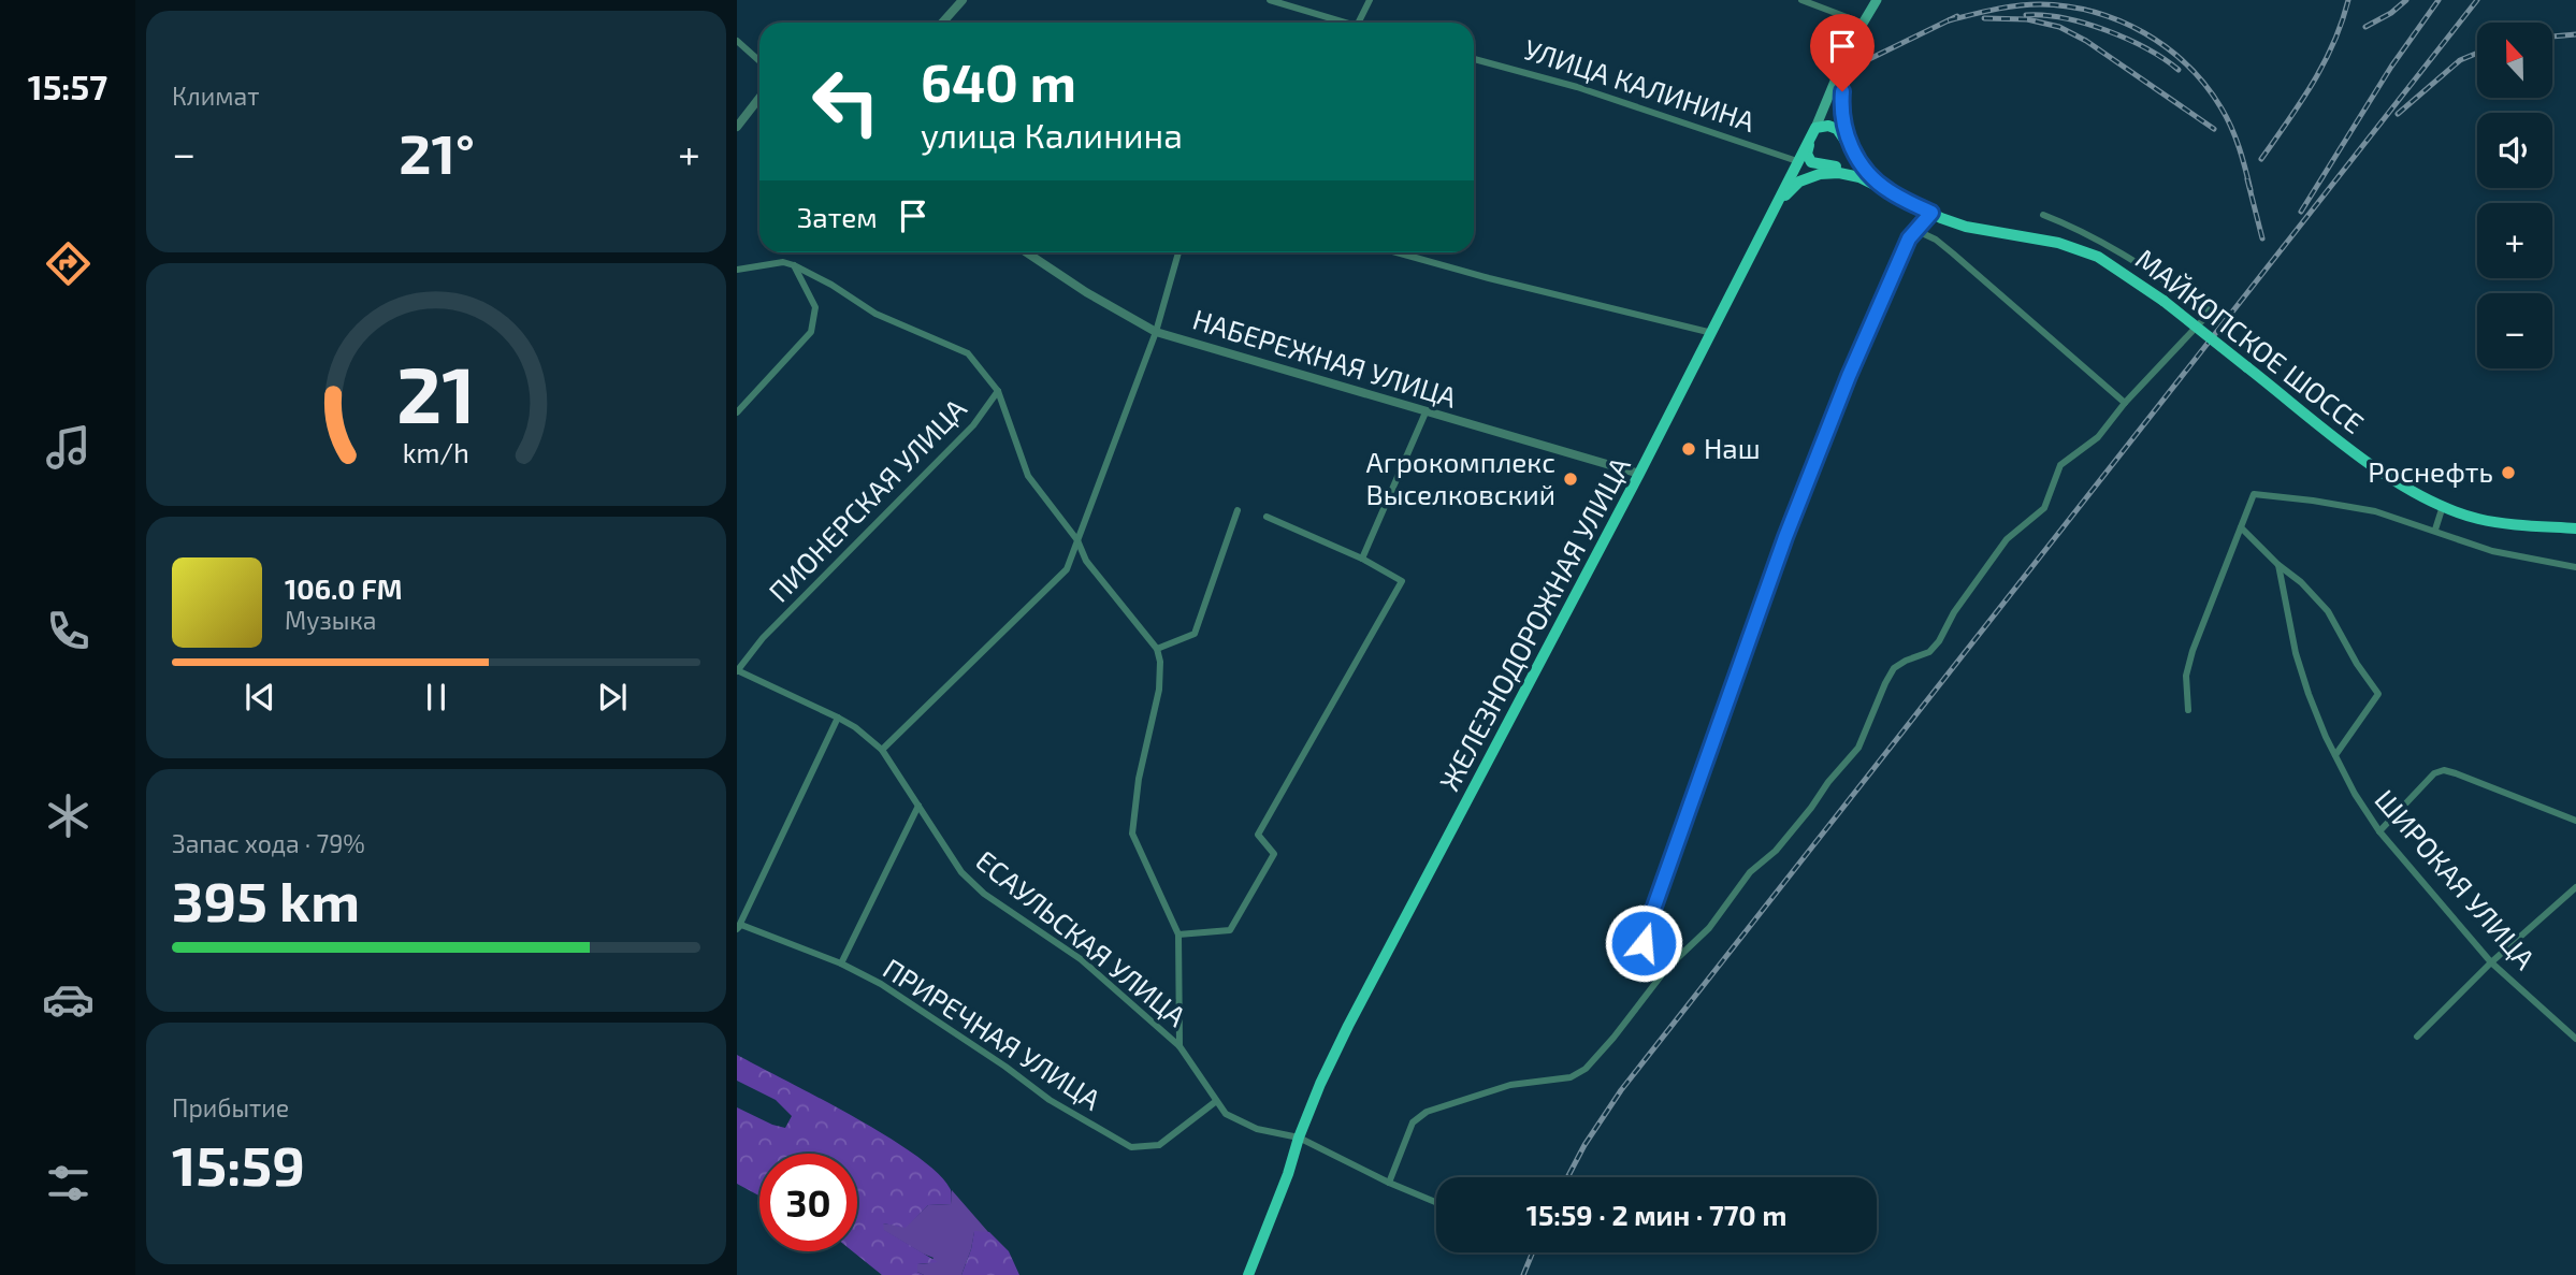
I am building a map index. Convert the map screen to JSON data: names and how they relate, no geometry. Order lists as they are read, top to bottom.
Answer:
{
  "streets": {
    "main road": ["МАЙКОПСКОЕ ШОССЕ", "ЖЕЛЕЗНОДОРОЖНАЯ УЛИЦА"],
    "street": [
      "УЛИЦА КАЛИНИНА",
      "НАБЕРЕЖНАЯ УЛИЦА",
      "ПИОНЕРСКАЯ УЛИЦА",
      "ШИРОКАЯ УЛИЦА",
      "ЕСАУЛЬСКАЯ УЛИЦА",
      "ПРИРЕЧНАЯ УЛИЦА"
    ]
  },
  "crossings": [
    ["УЛИЦА КАЛИНИНА", "ЖЕЛЕЗНОДОРОЖНАЯ УЛИЦА"],
    ["НАБЕРЕЖНАЯ УЛИЦА", "ЖЕЛЕЗНОДОРОЖНАЯ УЛИЦА"],
    ["ПИОНЕРСКАЯ УЛИЦА", "ЕСАУЛЬСКАЯ УЛИЦА"],
    ["ЖЕЛЕЗНОДОРОЖНАЯ УЛИЦА", "ЕСАУЛЬСКАЯ УЛИЦА"],
    ["ЕСАУЛЬСКАЯ УЛИЦА", "ПРИРЕЧНАЯ УЛИЦА"]
  ],
  "places": ["Наш", "Роснефть", "Агрокомплекс Выселковский"],
  "north": "top",
  "page": {
    "tabs": "15:57",
    "tile": [
      "Климат",
      ["Запас хода · 79%", "395 km"],
      ["Прибытие", "15:59"]
    ],
    "map_buttons": ["+", "−"],
    "turn": ["640 m", "улица Калинина"],
    "heat": ["−", "21°", "+"],
    "then": "Затем",
    "song": ["106.0 FM", "Музыка"],
    "limit": "30",
    "trip": "15:59 · 2 мин · 770 m",
    "gauge": ["21", "km/h"]
  }
}
